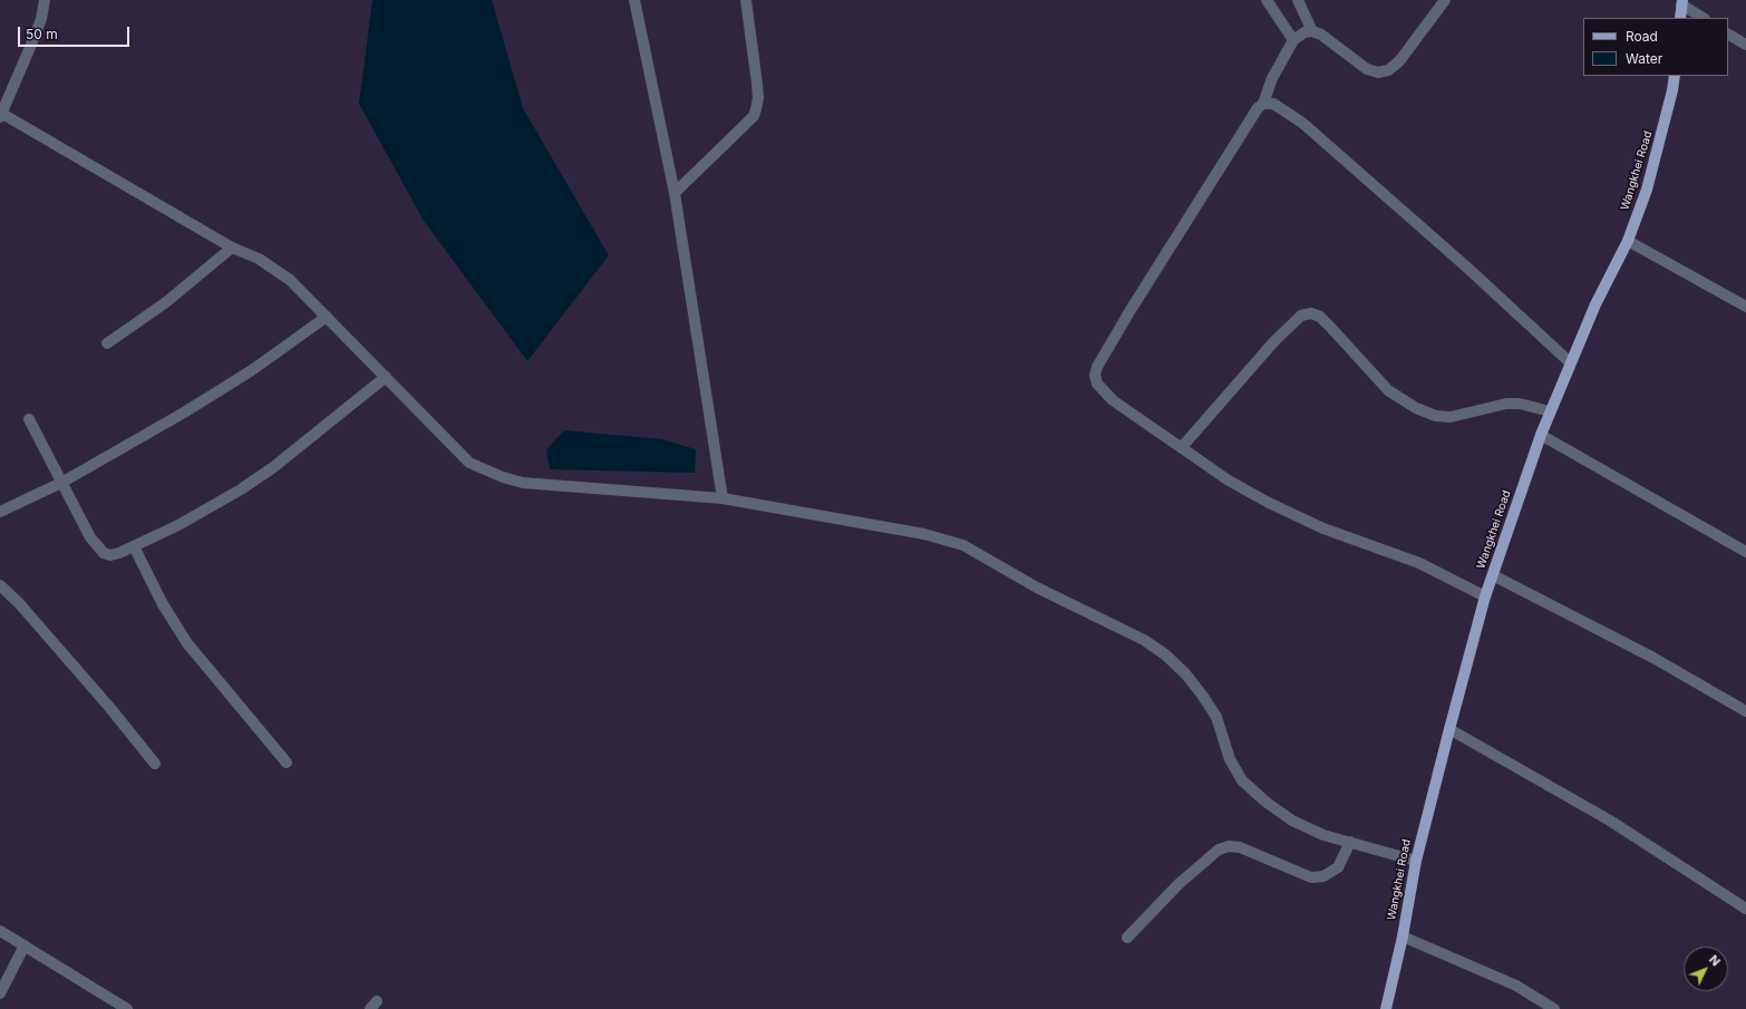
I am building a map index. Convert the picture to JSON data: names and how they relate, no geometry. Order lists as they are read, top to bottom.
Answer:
{
  "streets": {
    "main road": ["Wangkhei Road"]
  },
  "legend": ["Road", "Water"],
  "scale_bar": "50 m",
  "north": "top right"
}
